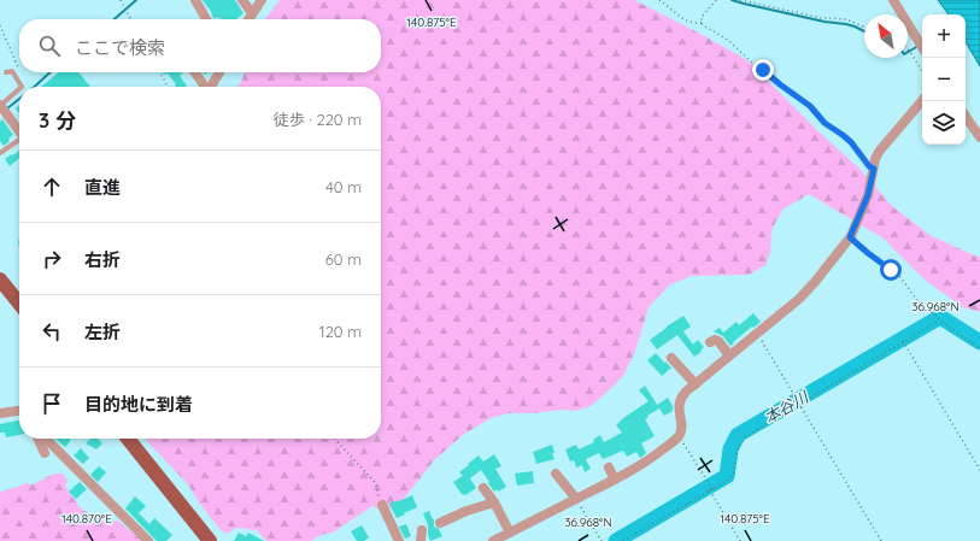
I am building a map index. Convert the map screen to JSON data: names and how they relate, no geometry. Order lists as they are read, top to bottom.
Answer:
{
  "water": ["本谷川"],
  "north": "top left",
  "page": {
    "map_buttons": ["+", "−"],
    "search": "ここで検索",
    "heading": ["3 分", "徒歩 · 220 m"],
    "list": [
      ["直進", "40 m"],
      ["右折", "60 m"],
      ["左折", "120 m"],
      "目的地に到着"
    ]
  },
  "coordinates": ["140.875°E", "36.968°N", "140.870°E"]
}
